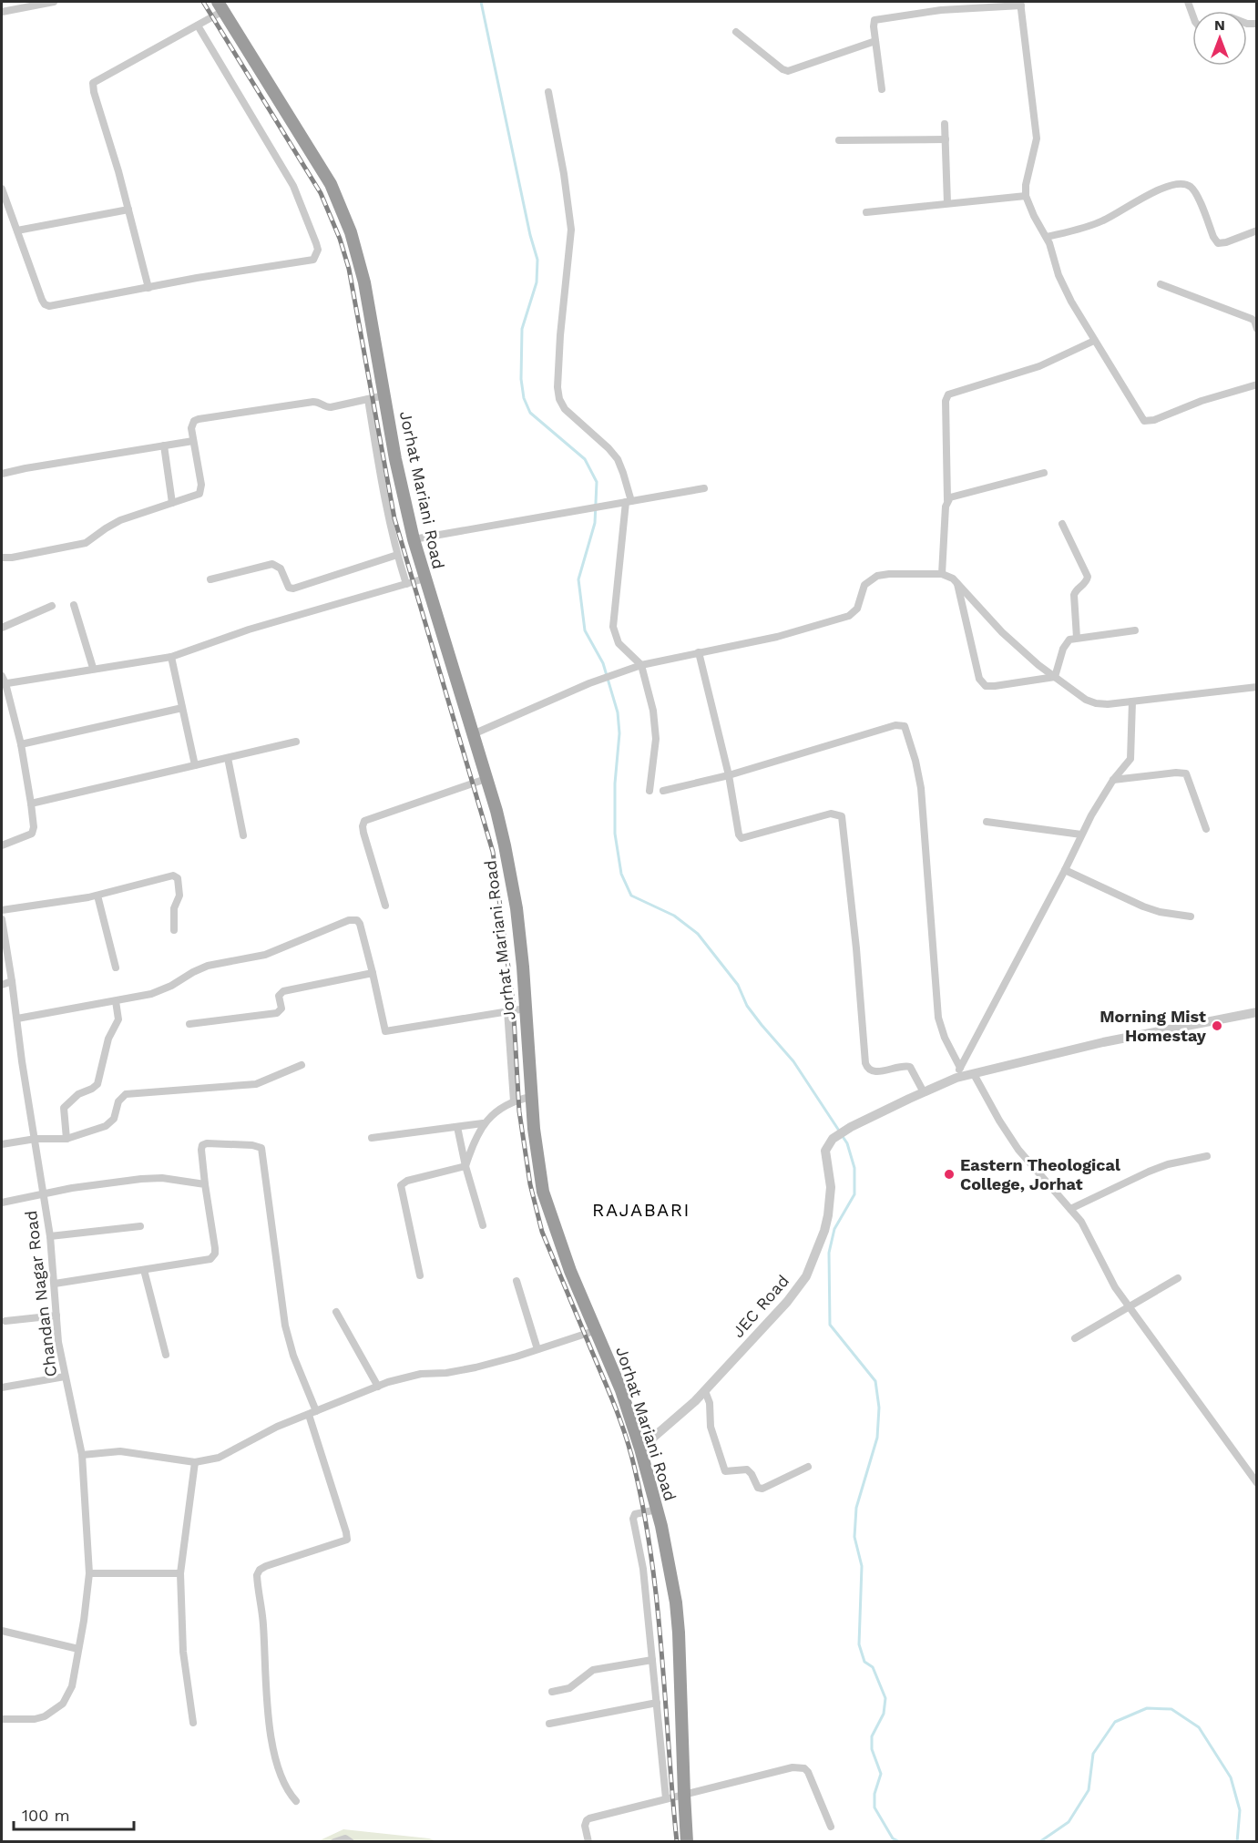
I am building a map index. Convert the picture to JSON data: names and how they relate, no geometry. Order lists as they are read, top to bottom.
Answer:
{
  "streets": {
    "highway": ["Jorhat Mariani Road"],
    "street": ["Chandan Nagar Road", "JEC Road"]
  },
  "crossings": [
    ["Jorhat Mariani Road", "JEC Road"]
  ],
  "districts": ["RAJABARI"],
  "places": ["Morning Mist Homestay", "Eastern Theological College, Jorhat"],
  "scale_bar": "100 m",
  "north": "top"
}
